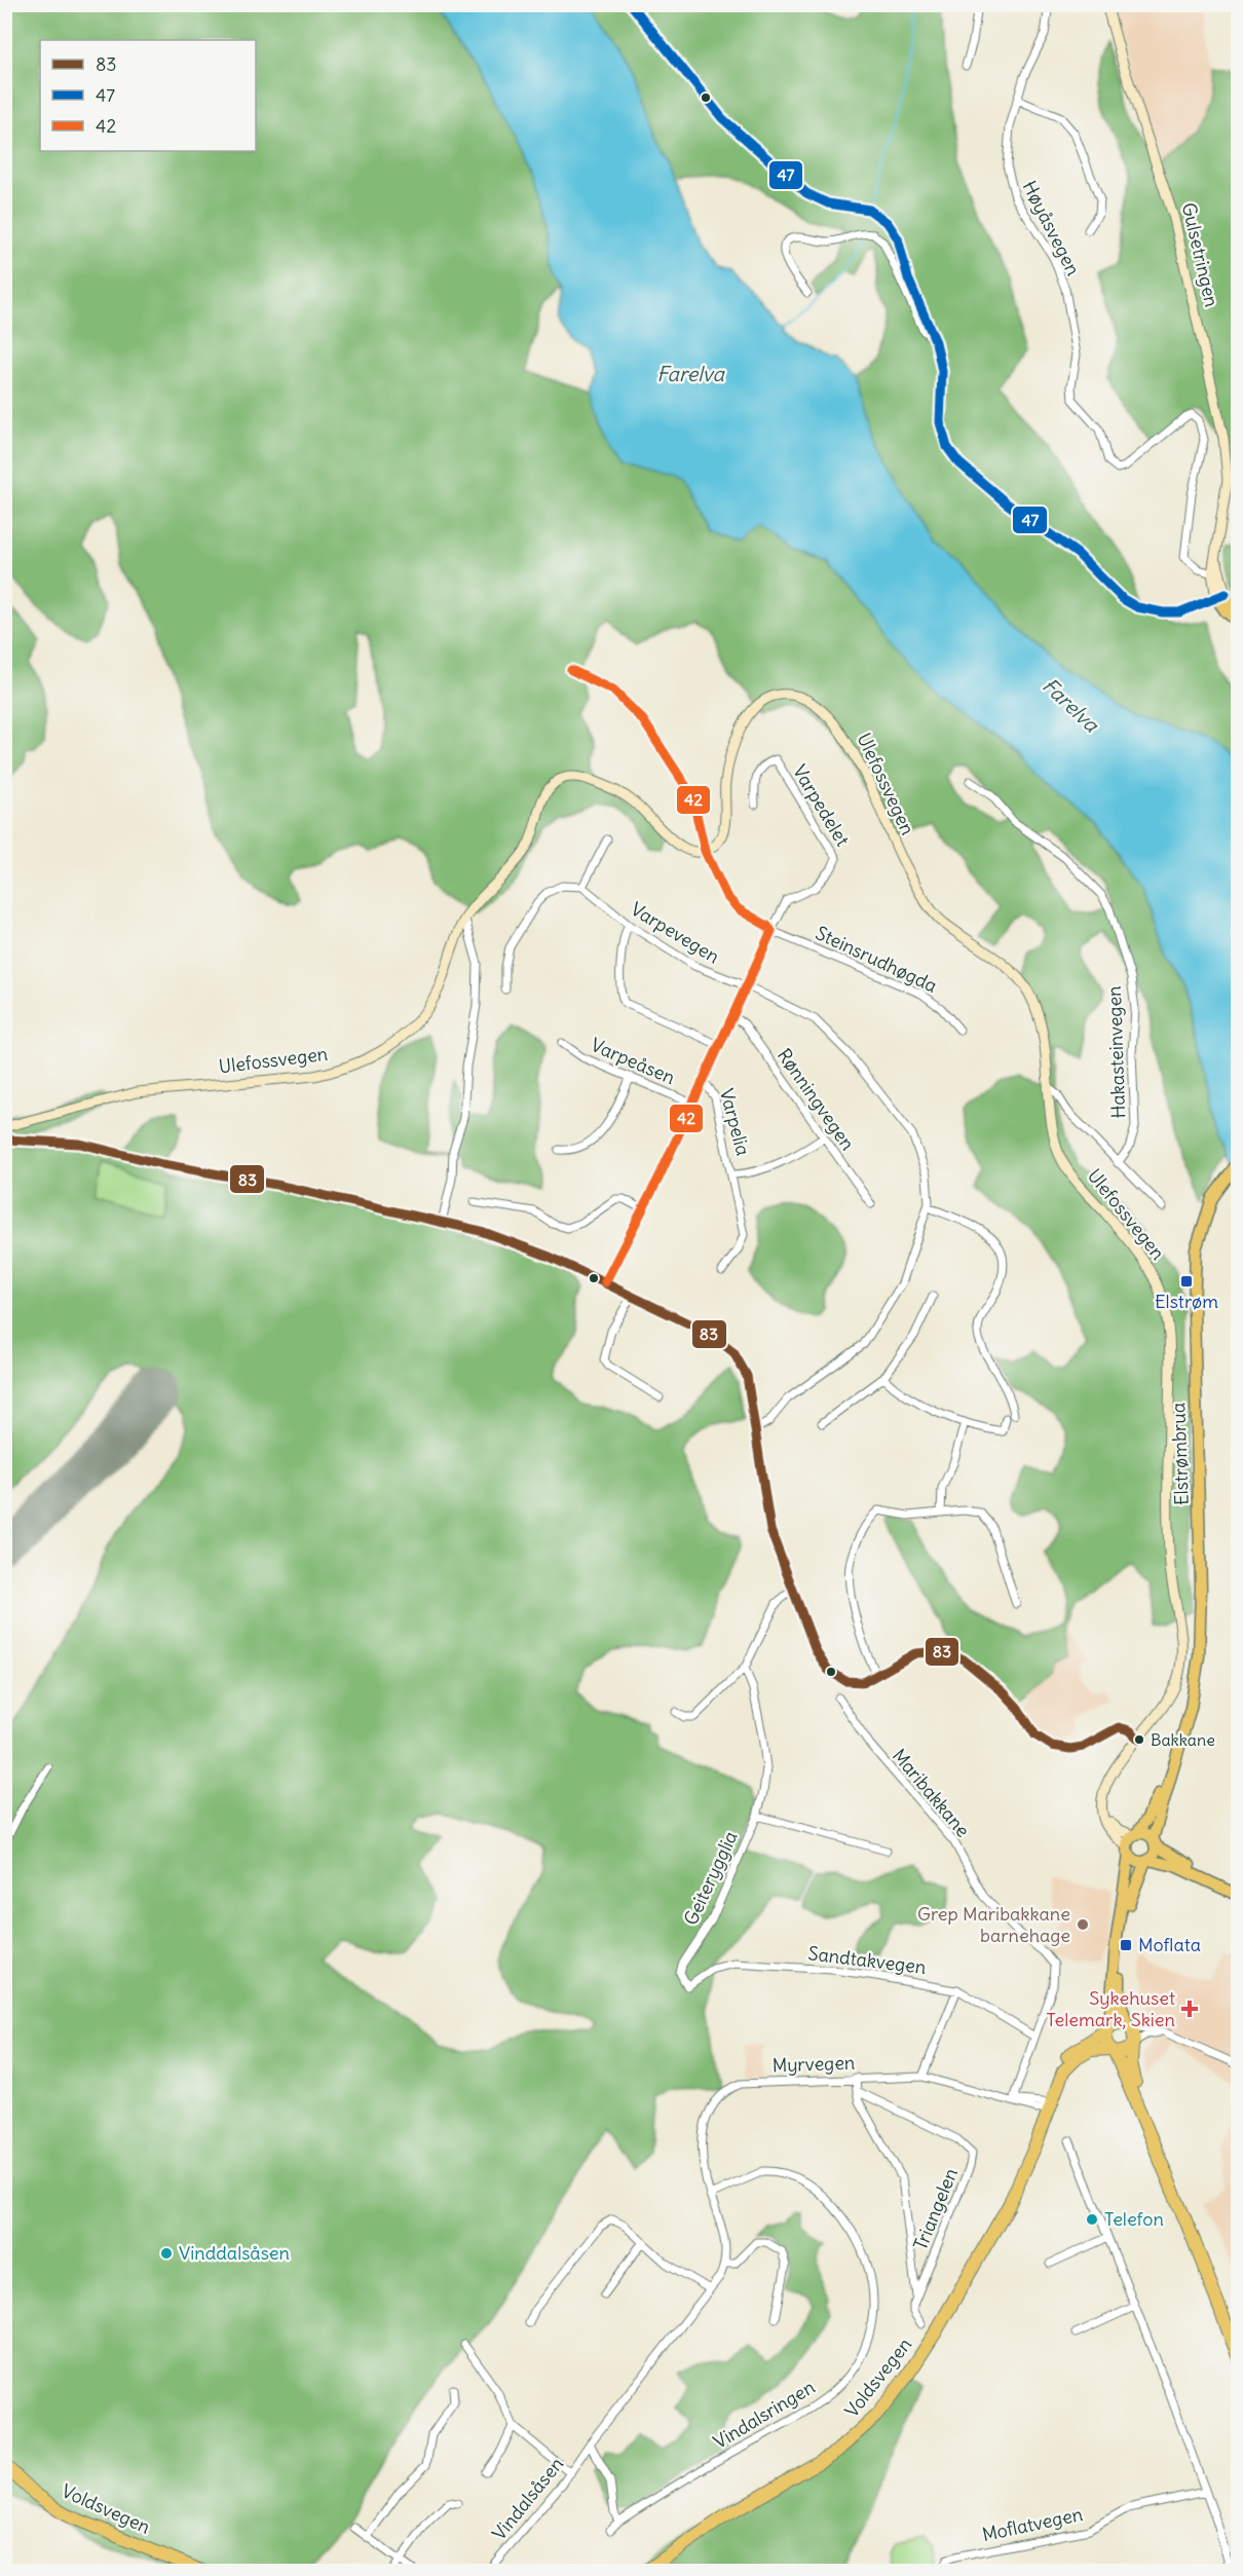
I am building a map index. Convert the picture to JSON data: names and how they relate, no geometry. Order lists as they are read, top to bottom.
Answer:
{
  "streets": {
    "highway": ["Voldsvegen"],
    "main road": ["Elstrømbrua"],
    "street": [
      "Høyåsvegen",
      "Gulsetringen",
      "Ulefossvegen",
      "Varpedelet",
      "Varpevegen",
      "Steinsrudhøgda",
      "Hakasteinvegen",
      "Varpeåsen",
      "Rønningvegen",
      "Varpelia",
      "Maribakkane",
      "Geiterygglia",
      "Sandtakvegen",
      "Myrvegen",
      "Triangelen",
      "Vindalsringen",
      "Vindalsåsen",
      "Moflatvegen"
    ]
  },
  "crossings": [
    ["Høyåsvegen", "Gulsetringen"],
    ["Varpedelet", "Varpevegen"],
    ["Varpedelet", "Steinsrudhøgda"],
    ["Varpedelet", "Varpeåsen"],
    ["Varpedelet", "Rønningvegen"],
    ["Varpedelet", "Varpelia"],
    ["Rønningvegen", "Varpelia"],
    ["Maribakkane", "Sandtakvegen"],
    ["Maribakkane", "Myrvegen"],
    ["Geiterygglia", "Sandtakvegen"],
    ["Myrvegen", "Triangelen"],
    ["Myrvegen", "Voldsvegen"],
    ["Myrvegen", "Vindalsringen"]
  ],
  "water": ["Farelva"],
  "places": {
    "transit": ["Elstrøm", "Moflata"],
    "other": [
      "Bakkane",
      "Grep Maribakkane barnehage",
      "Telefon",
      "Vinddalsåsen"
    ],
    "health": ["Sykehuset Telemark, Skien"]
  },
  "lines": ["transit line 47", "transit line 42", "transit line 83"],
  "legend": ["83", "47", "42"]
}
